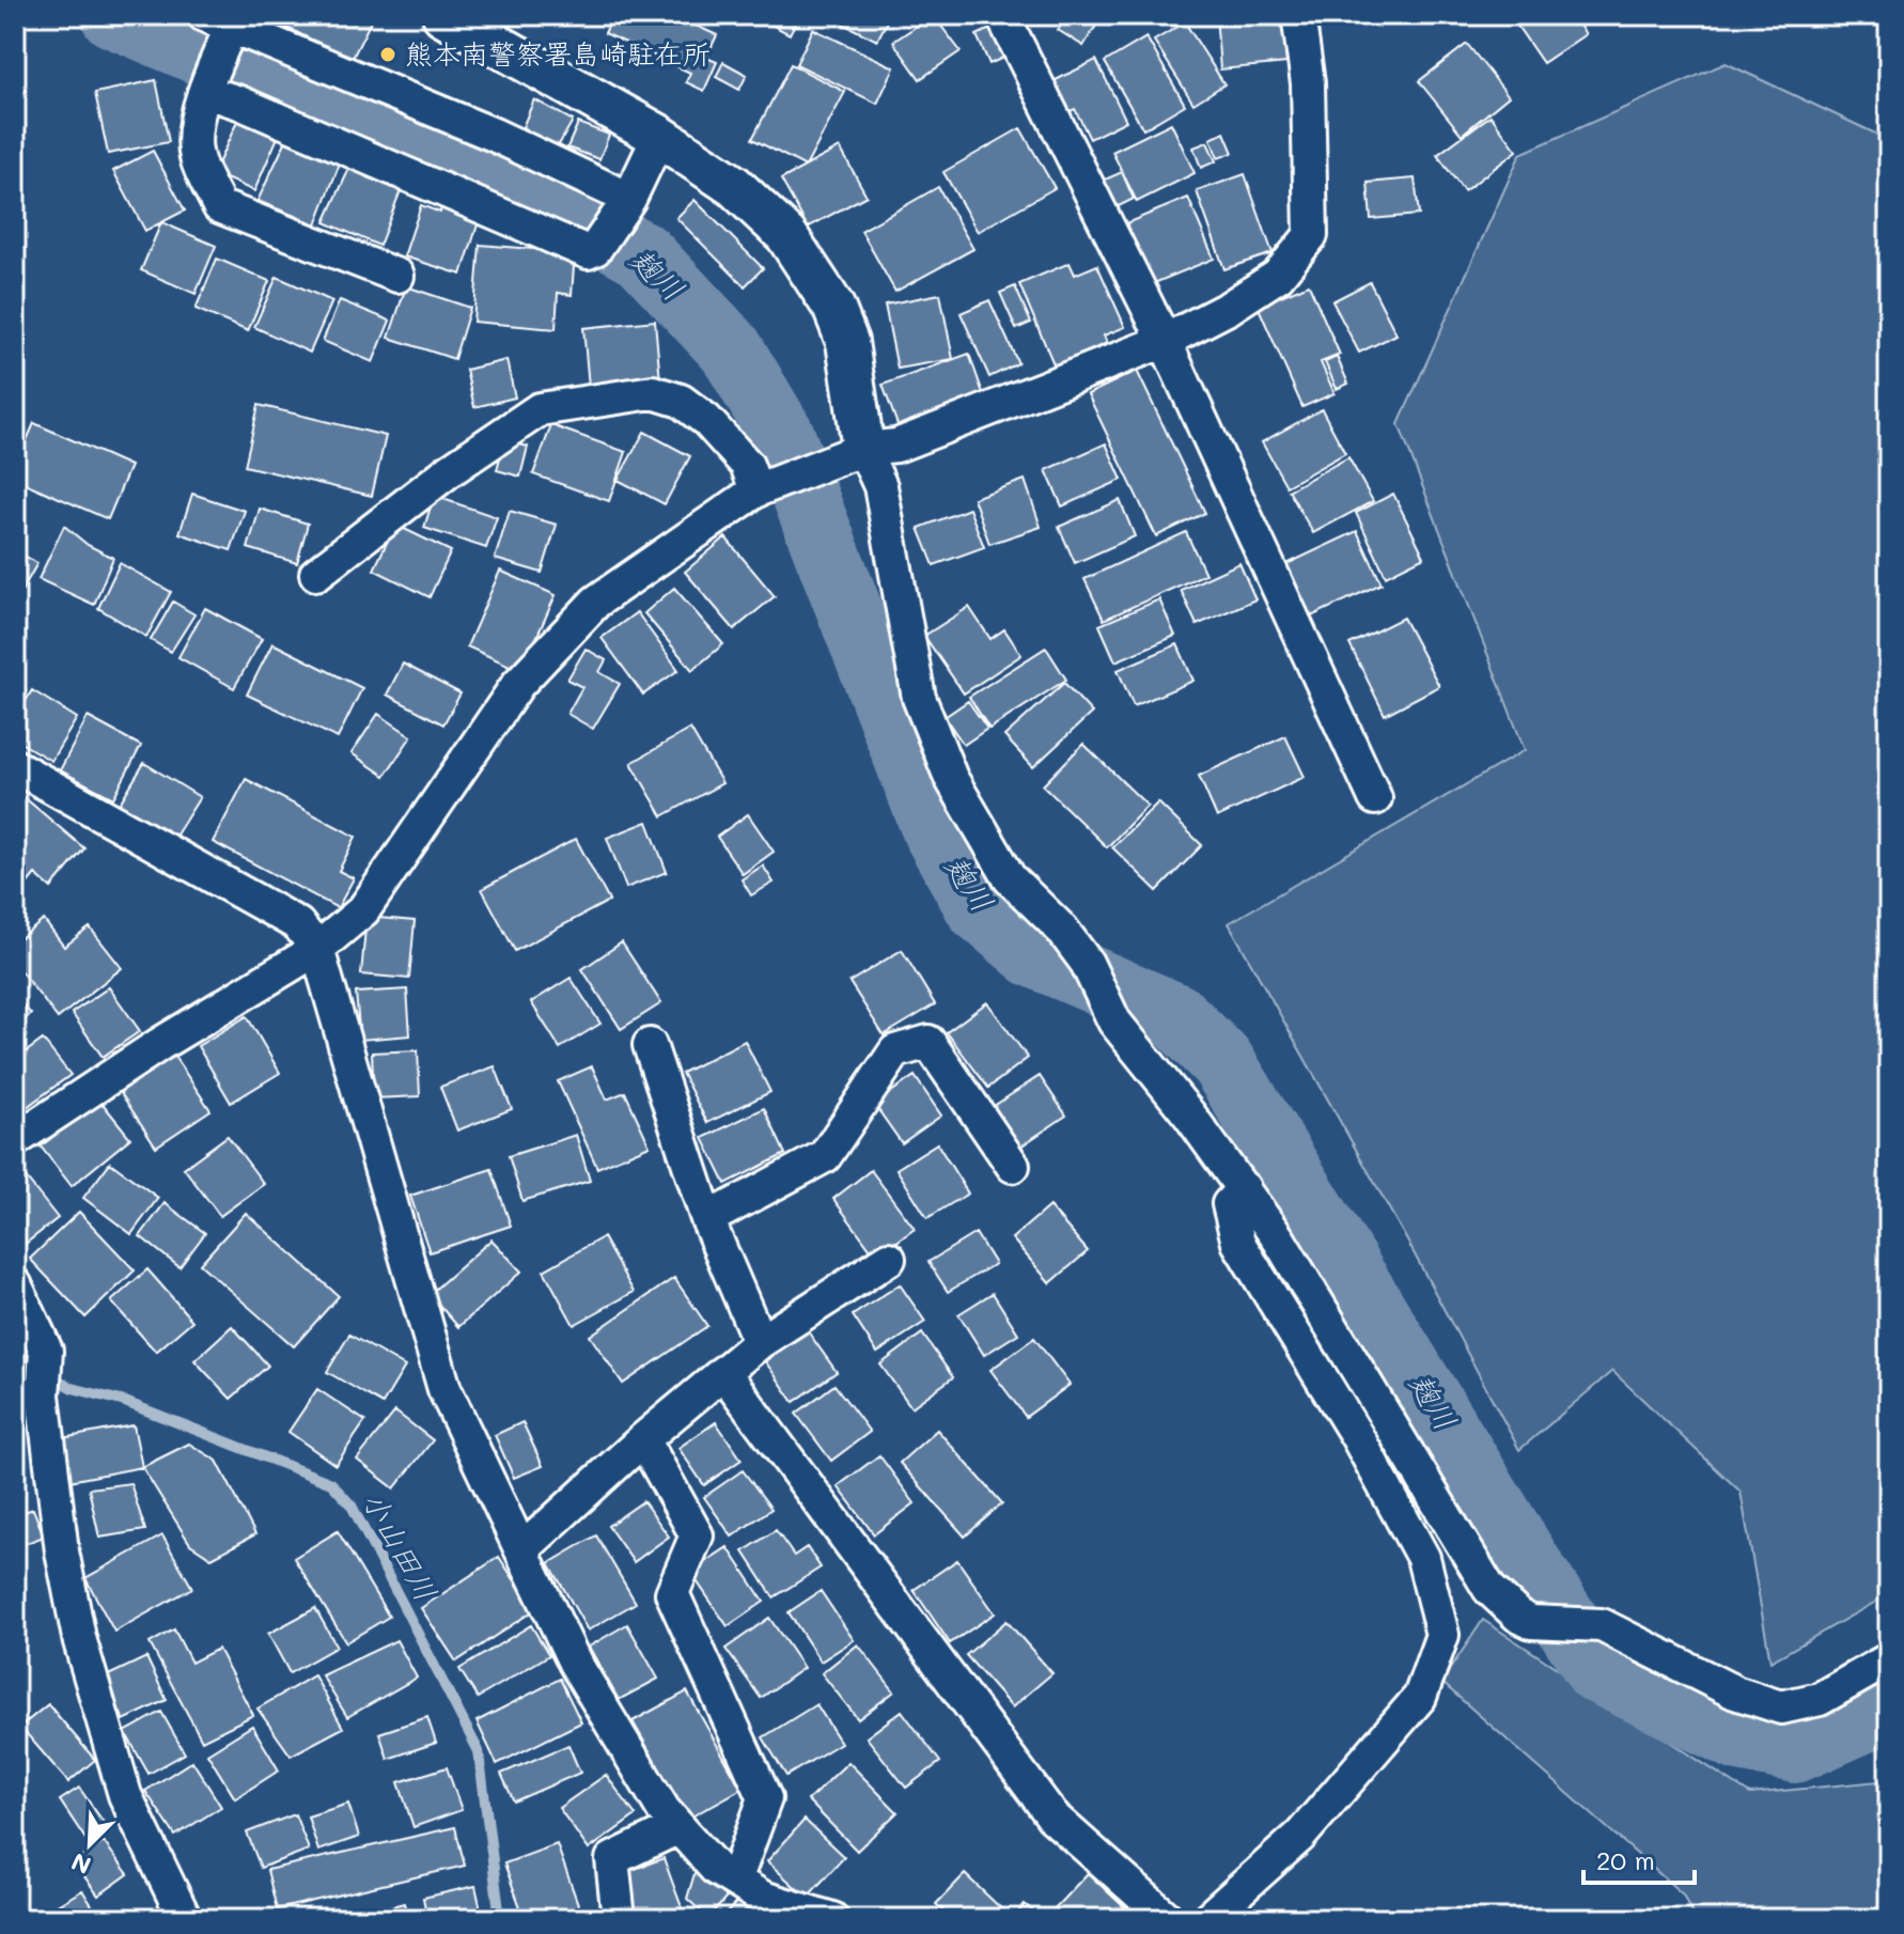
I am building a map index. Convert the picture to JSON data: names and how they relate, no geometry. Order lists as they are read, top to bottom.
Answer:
{
  "water": ["麹川", "小山田川"],
  "places": ["熊本南警察署島崎駐在所"],
  "scale_bar": "20 m",
  "north": "bottom left"
}
